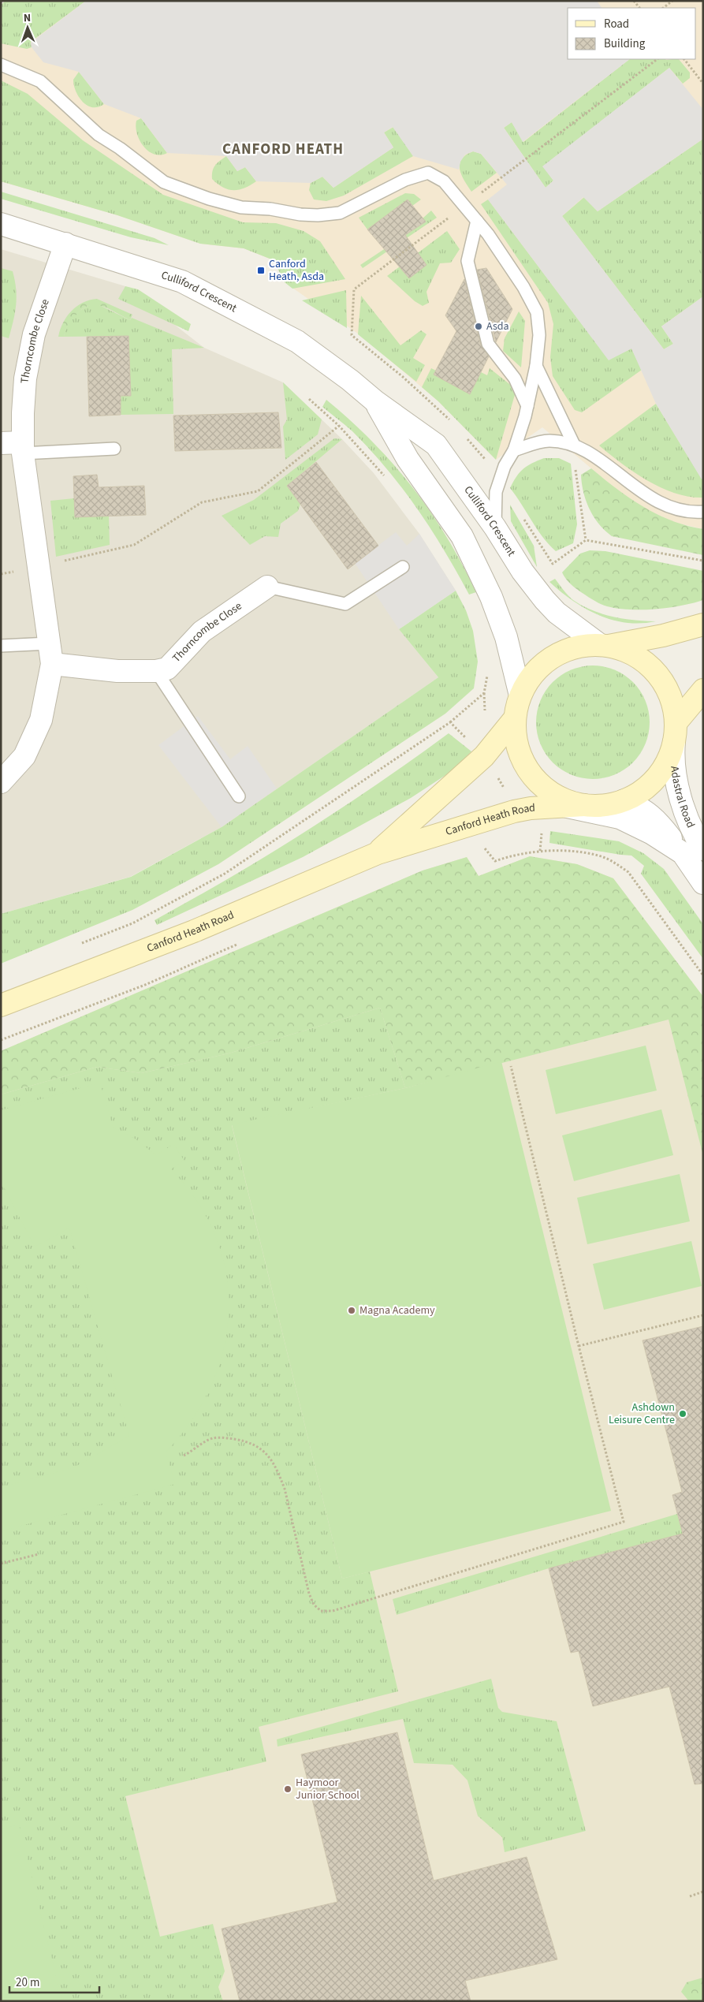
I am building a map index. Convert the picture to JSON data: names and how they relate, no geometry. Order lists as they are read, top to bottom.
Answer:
{
  "streets": {
    "main road": ["Canford Heath Road"],
    "street": ["Culliford Crescent", "Thorncombe Close", "Adastral Road"]
  },
  "crossings": [
    ["Culliford Crescent", "Thorncombe Close"]
  ],
  "districts": ["CANFORD HEATH"],
  "places": {
    "transit": ["Canford Heath, Asda"],
    "other": [
      "Asda",
      "Magna Academy",
      "Ashdown Leisure Centre",
      "Haymoor Junior School"
    ]
  },
  "legend": ["Road", "Building"],
  "scale_bar": "20 m",
  "north": "top"
}
